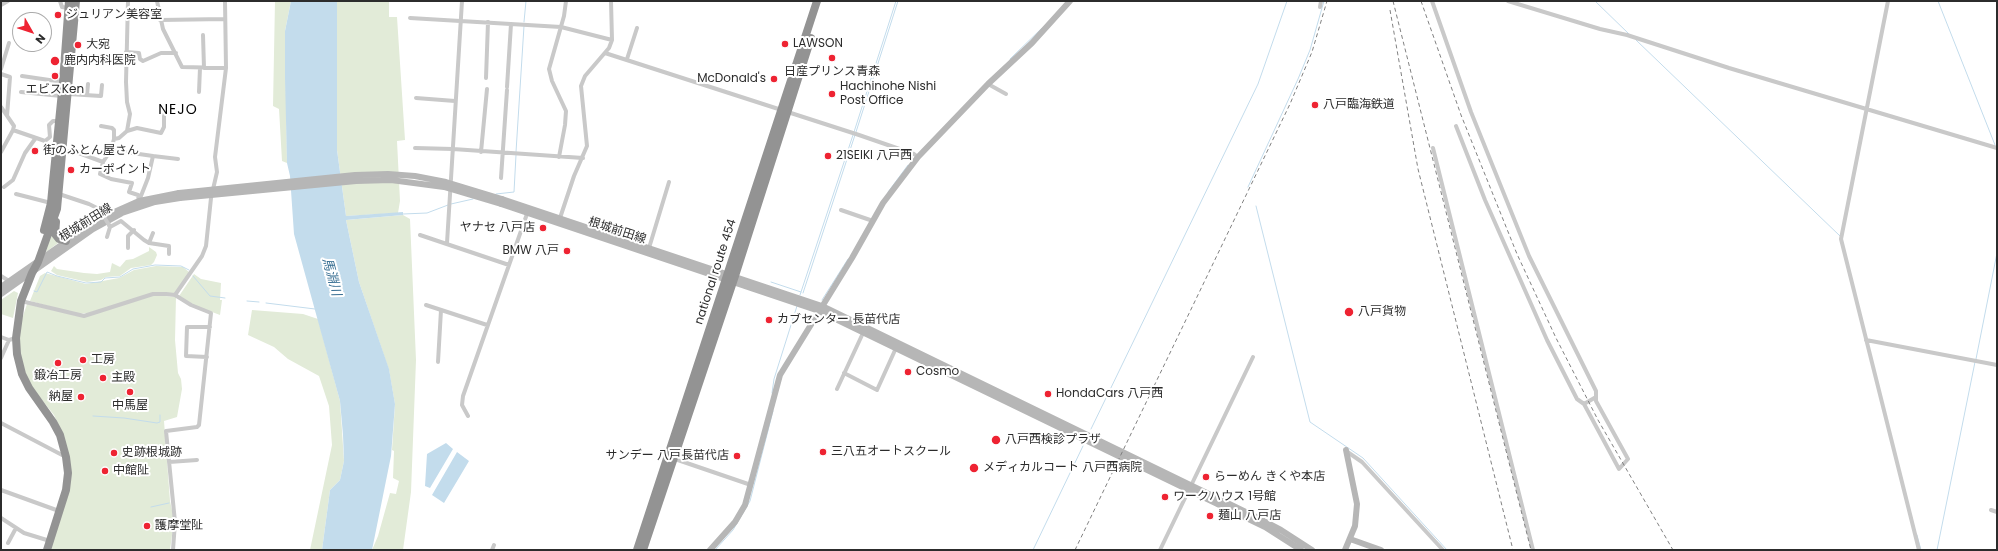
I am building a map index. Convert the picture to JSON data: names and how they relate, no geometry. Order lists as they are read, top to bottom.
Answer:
{
  "streets": {
    "highway": ["national route 454"],
    "street": ["根城前田線"]
  },
  "crossings": [
    ["根城前田線", "national route 454"]
  ],
  "districts": ["NEJO"],
  "water": ["馬淵川"],
  "places": [
    "ジュリアン美容室",
    "LAWSON",
    "大宛",
    "日産プリンス青森",
    "鹿内内科医院",
    "エビスKen",
    "McDonald's",
    "Hachinohe Nishi Post Office",
    "八戸臨海鉄道",
    "街のふとん屋さん",
    "21SEIKI 八戸西",
    "カーポイント",
    "ヤナセ 八戸店",
    "BMW 八戸",
    "八戸貨物",
    "カブセンター 長苗代店",
    "工房",
    "鍛冶工房",
    "Cosmo",
    "主殿",
    "中馬屋",
    "HondaCars 八戸西",
    "納屋",
    "八戸西検診プラザ",
    "三八五オートスクール",
    "史跡根城跡",
    "サンデー 八戸長苗代店",
    "メディカルコート 八戸西病院",
    "中館阯",
    "らーめん きくや本店",
    "ワークハウス 1号館",
    "麺山 八戸店",
    "護摩堂阯"
  ],
  "north": "bottom right"
}
